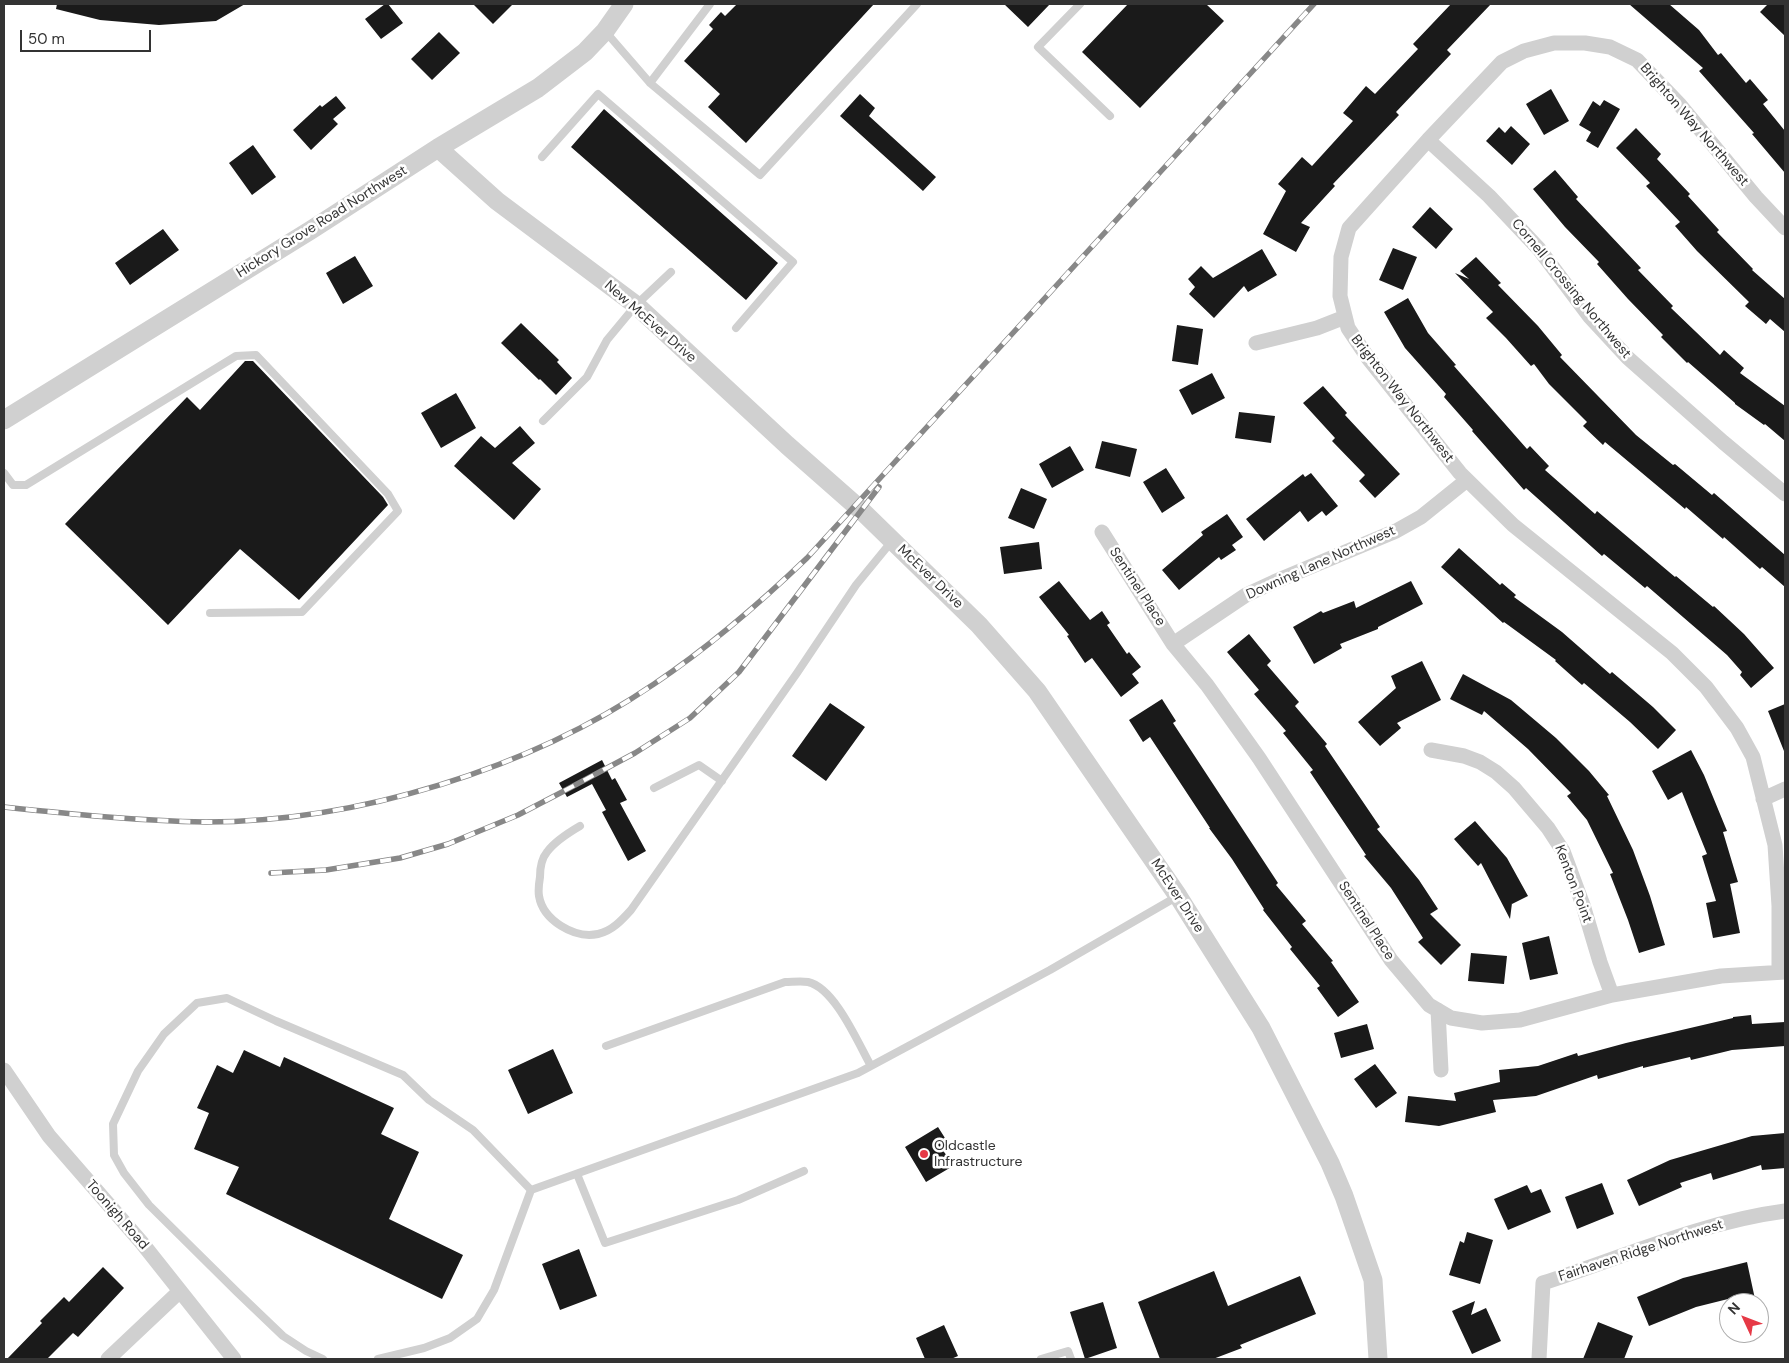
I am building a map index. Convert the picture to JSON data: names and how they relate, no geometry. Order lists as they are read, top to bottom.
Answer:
{
  "streets": {
    "street": [
      "Brighton Way Northwest",
      "Hickory Grove Road Northwest",
      "Cornell Crossing Northwest",
      "New McEver Drive",
      "Downing Lane Northwest",
      "McEver Drive",
      "Sentinel Place",
      "Kenton Point",
      "Toonigh Road",
      "Fairhaven Ridge Northwest"
    ]
  },
  "crossings": [
    ["Brighton Way Northwest", "Cornell Crossing Northwest"],
    ["Brighton Way Northwest", "Downing Lane Northwest"],
    ["Brighton Way Northwest", "Sentinel Place"],
    ["Hickory Grove Road Northwest", "New McEver Drive"],
    ["New McEver Drive", "McEver Drive"],
    ["Downing Lane Northwest", "Sentinel Place"],
    ["Sentinel Place", "Kenton Point"]
  ],
  "places": ["Oldcastle Infrastructure"],
  "scale_bar": "50 m",
  "north": "top left"
}
